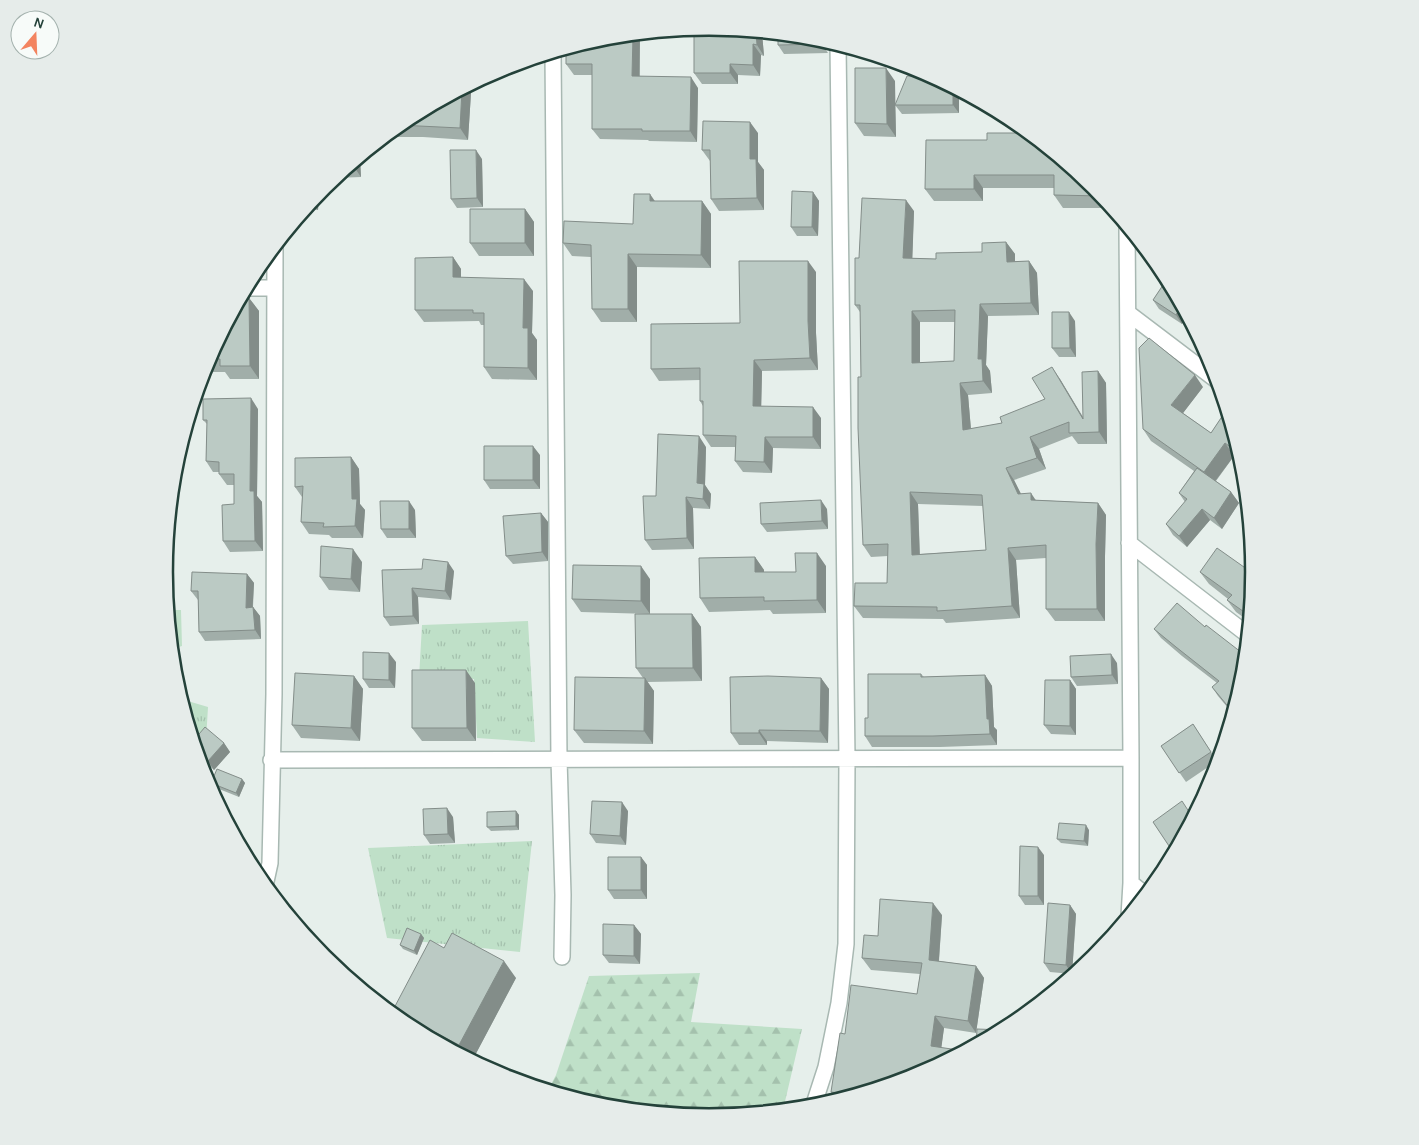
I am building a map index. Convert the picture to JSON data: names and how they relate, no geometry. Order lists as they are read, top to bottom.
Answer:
{
  "north": "top"
}
